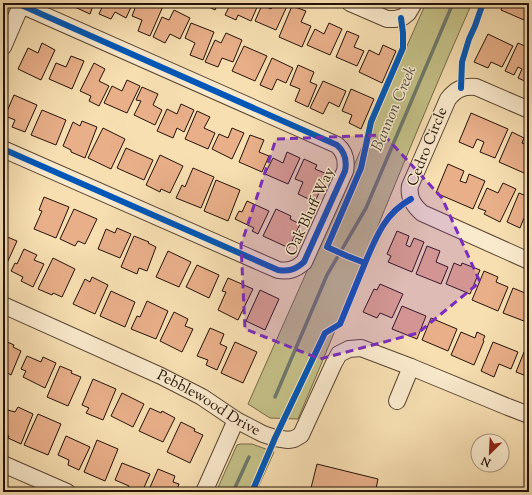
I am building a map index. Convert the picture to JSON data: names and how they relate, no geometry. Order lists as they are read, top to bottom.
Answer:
{
  "streets": {
    "street": ["Cedro Circle", "Oak Bluff Way", "Pebblewood Drive"]
  },
  "water": ["Bannon Creek"],
  "north": "bottom left"
}
